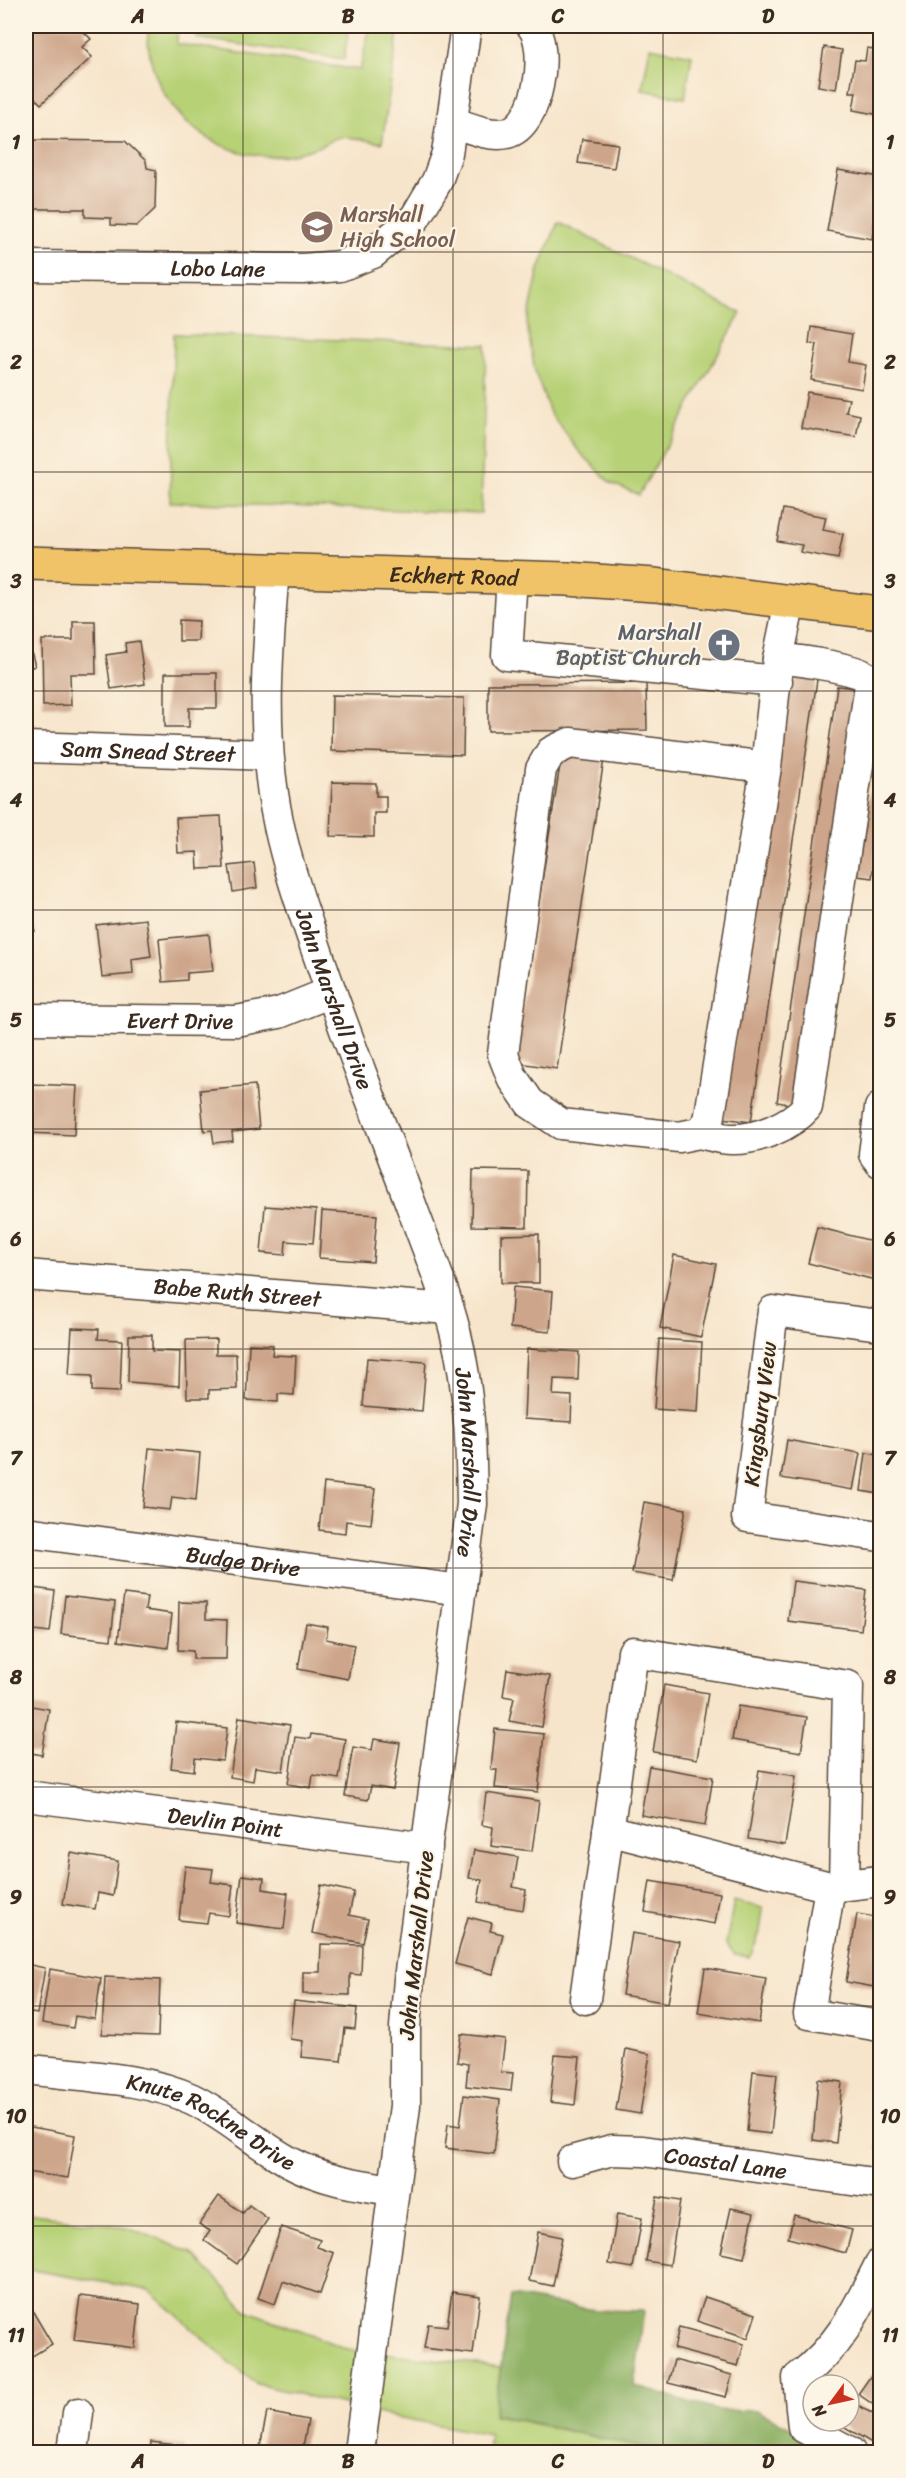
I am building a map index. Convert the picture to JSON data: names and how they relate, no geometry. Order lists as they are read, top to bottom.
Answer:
{
  "streets": {
    "main road": ["Eckhert Road"],
    "street": [
      "Lobo Lane",
      "Sam Snead Street",
      "John Marshall Drive",
      "Evert Drive",
      "Babe Ruth Street",
      "Kingsbury View",
      "Budge Drive",
      "Devlin Point",
      "Knute Rockne Drive",
      "Coastal Lane"
    ]
  },
  "crossings": [
    ["Eckhert Road", "John Marshall Drive"],
    ["Sam Snead Street", "John Marshall Drive"],
    ["John Marshall Drive", "Evert Drive"],
    ["John Marshall Drive", "Babe Ruth Street"],
    ["John Marshall Drive", "Budge Drive"],
    ["John Marshall Drive", "Devlin Point"],
    ["John Marshall Drive", "Knute Rockne Drive"]
  ],
  "places": {
    "school or university": ["Marshall High School"],
    "church": ["Marshall Baptist Church"]
  },
  "north": "bottom left",
  "grid": {
    "columns": [
      "A",
      "B",
      "C",
      "D"
    ],
    "rows": [
      "1",
      "2",
      "3",
      "4",
      "5",
      "6",
      "7",
      "8",
      "9",
      "10",
      "11"
    ]
  }
}
